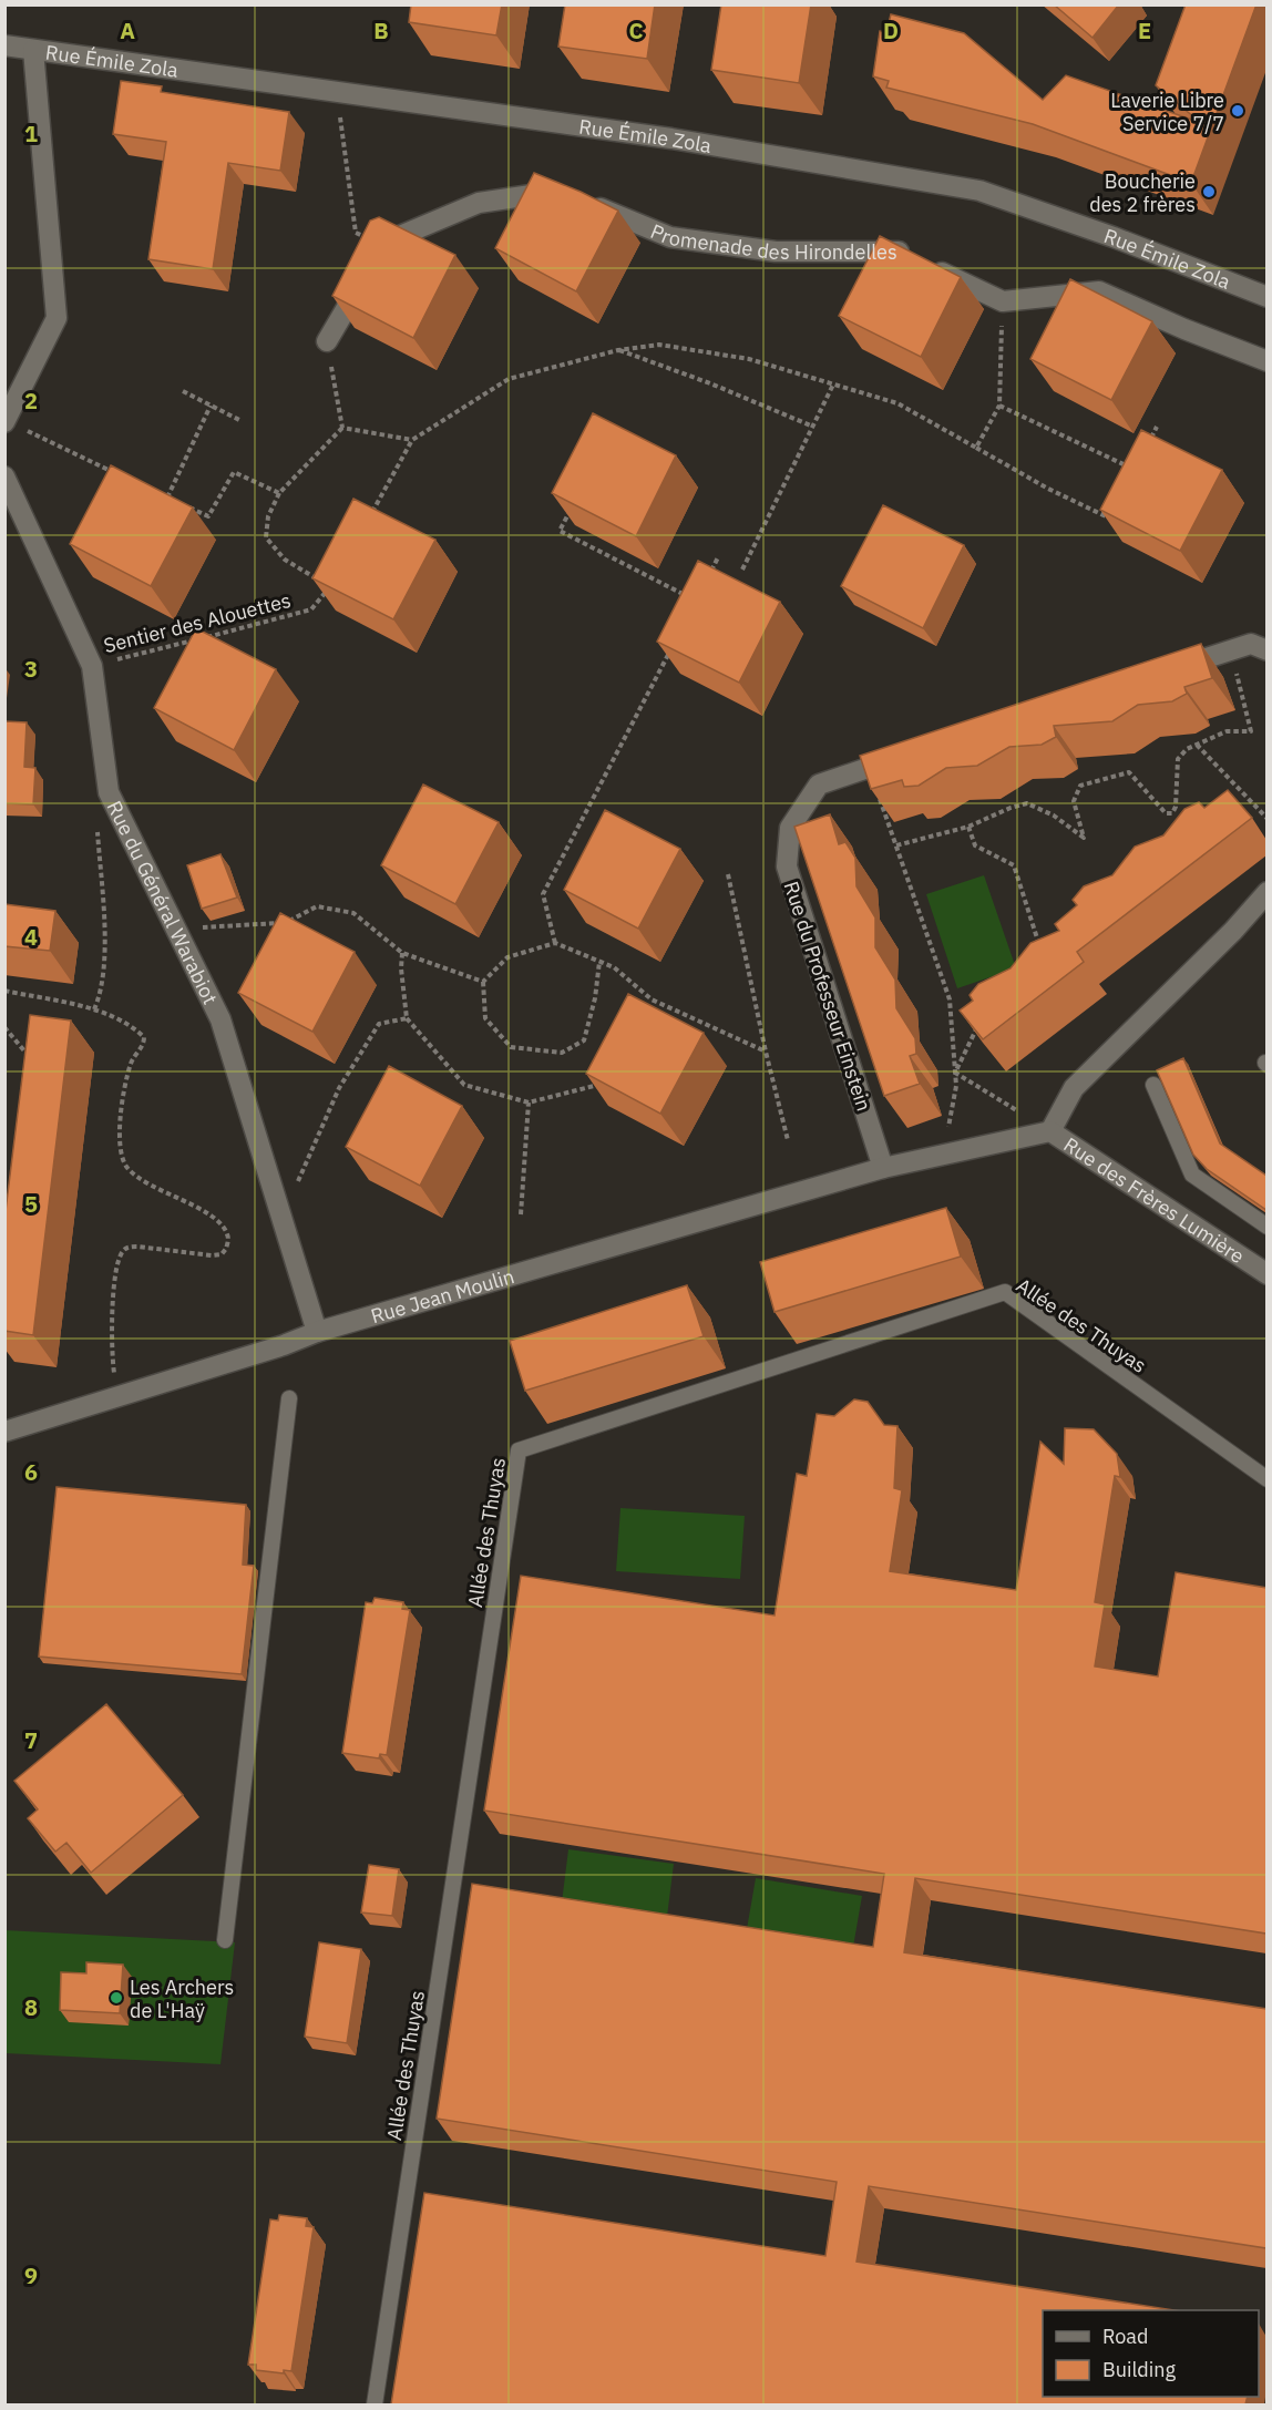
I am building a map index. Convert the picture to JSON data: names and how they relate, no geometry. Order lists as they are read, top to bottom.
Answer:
{
  "streets": {
    "street": [
      "Rue Émile Zola",
      "Promenade des Hirondelles",
      "Rue du Général Warabiot",
      "Rue du Professeur Einstein",
      "Rue des Frères Lumière",
      "Rue Jean Moulin"
    ],
    "lane": ["Allée des Thuyas"],
    "path": ["Sentier des Alouettes"]
  },
  "crossings": [
    ["Sentier des Alouettes", "Rue du Général Warabiot"],
    ["Rue du Général Warabiot", "Rue Jean Moulin"],
    ["Rue du Professeur Einstein", "Rue des Frères Lumière"],
    ["Rue du Professeur Einstein", "Rue Jean Moulin"],
    ["Rue des Frères Lumière", "Rue Jean Moulin"]
  ],
  "places": ["Laverie Libre Service 7/7", "Boucherie des 2 frères", "Les Archers de L'Haÿ"],
  "legend": ["Road", "Building"],
  "grid": {
    "columns": [
      "A",
      "B",
      "C",
      "D",
      "E"
    ],
    "rows": [
      "1",
      "2",
      "3",
      "4",
      "5",
      "6",
      "7",
      "8",
      "9"
    ]
  }
}
